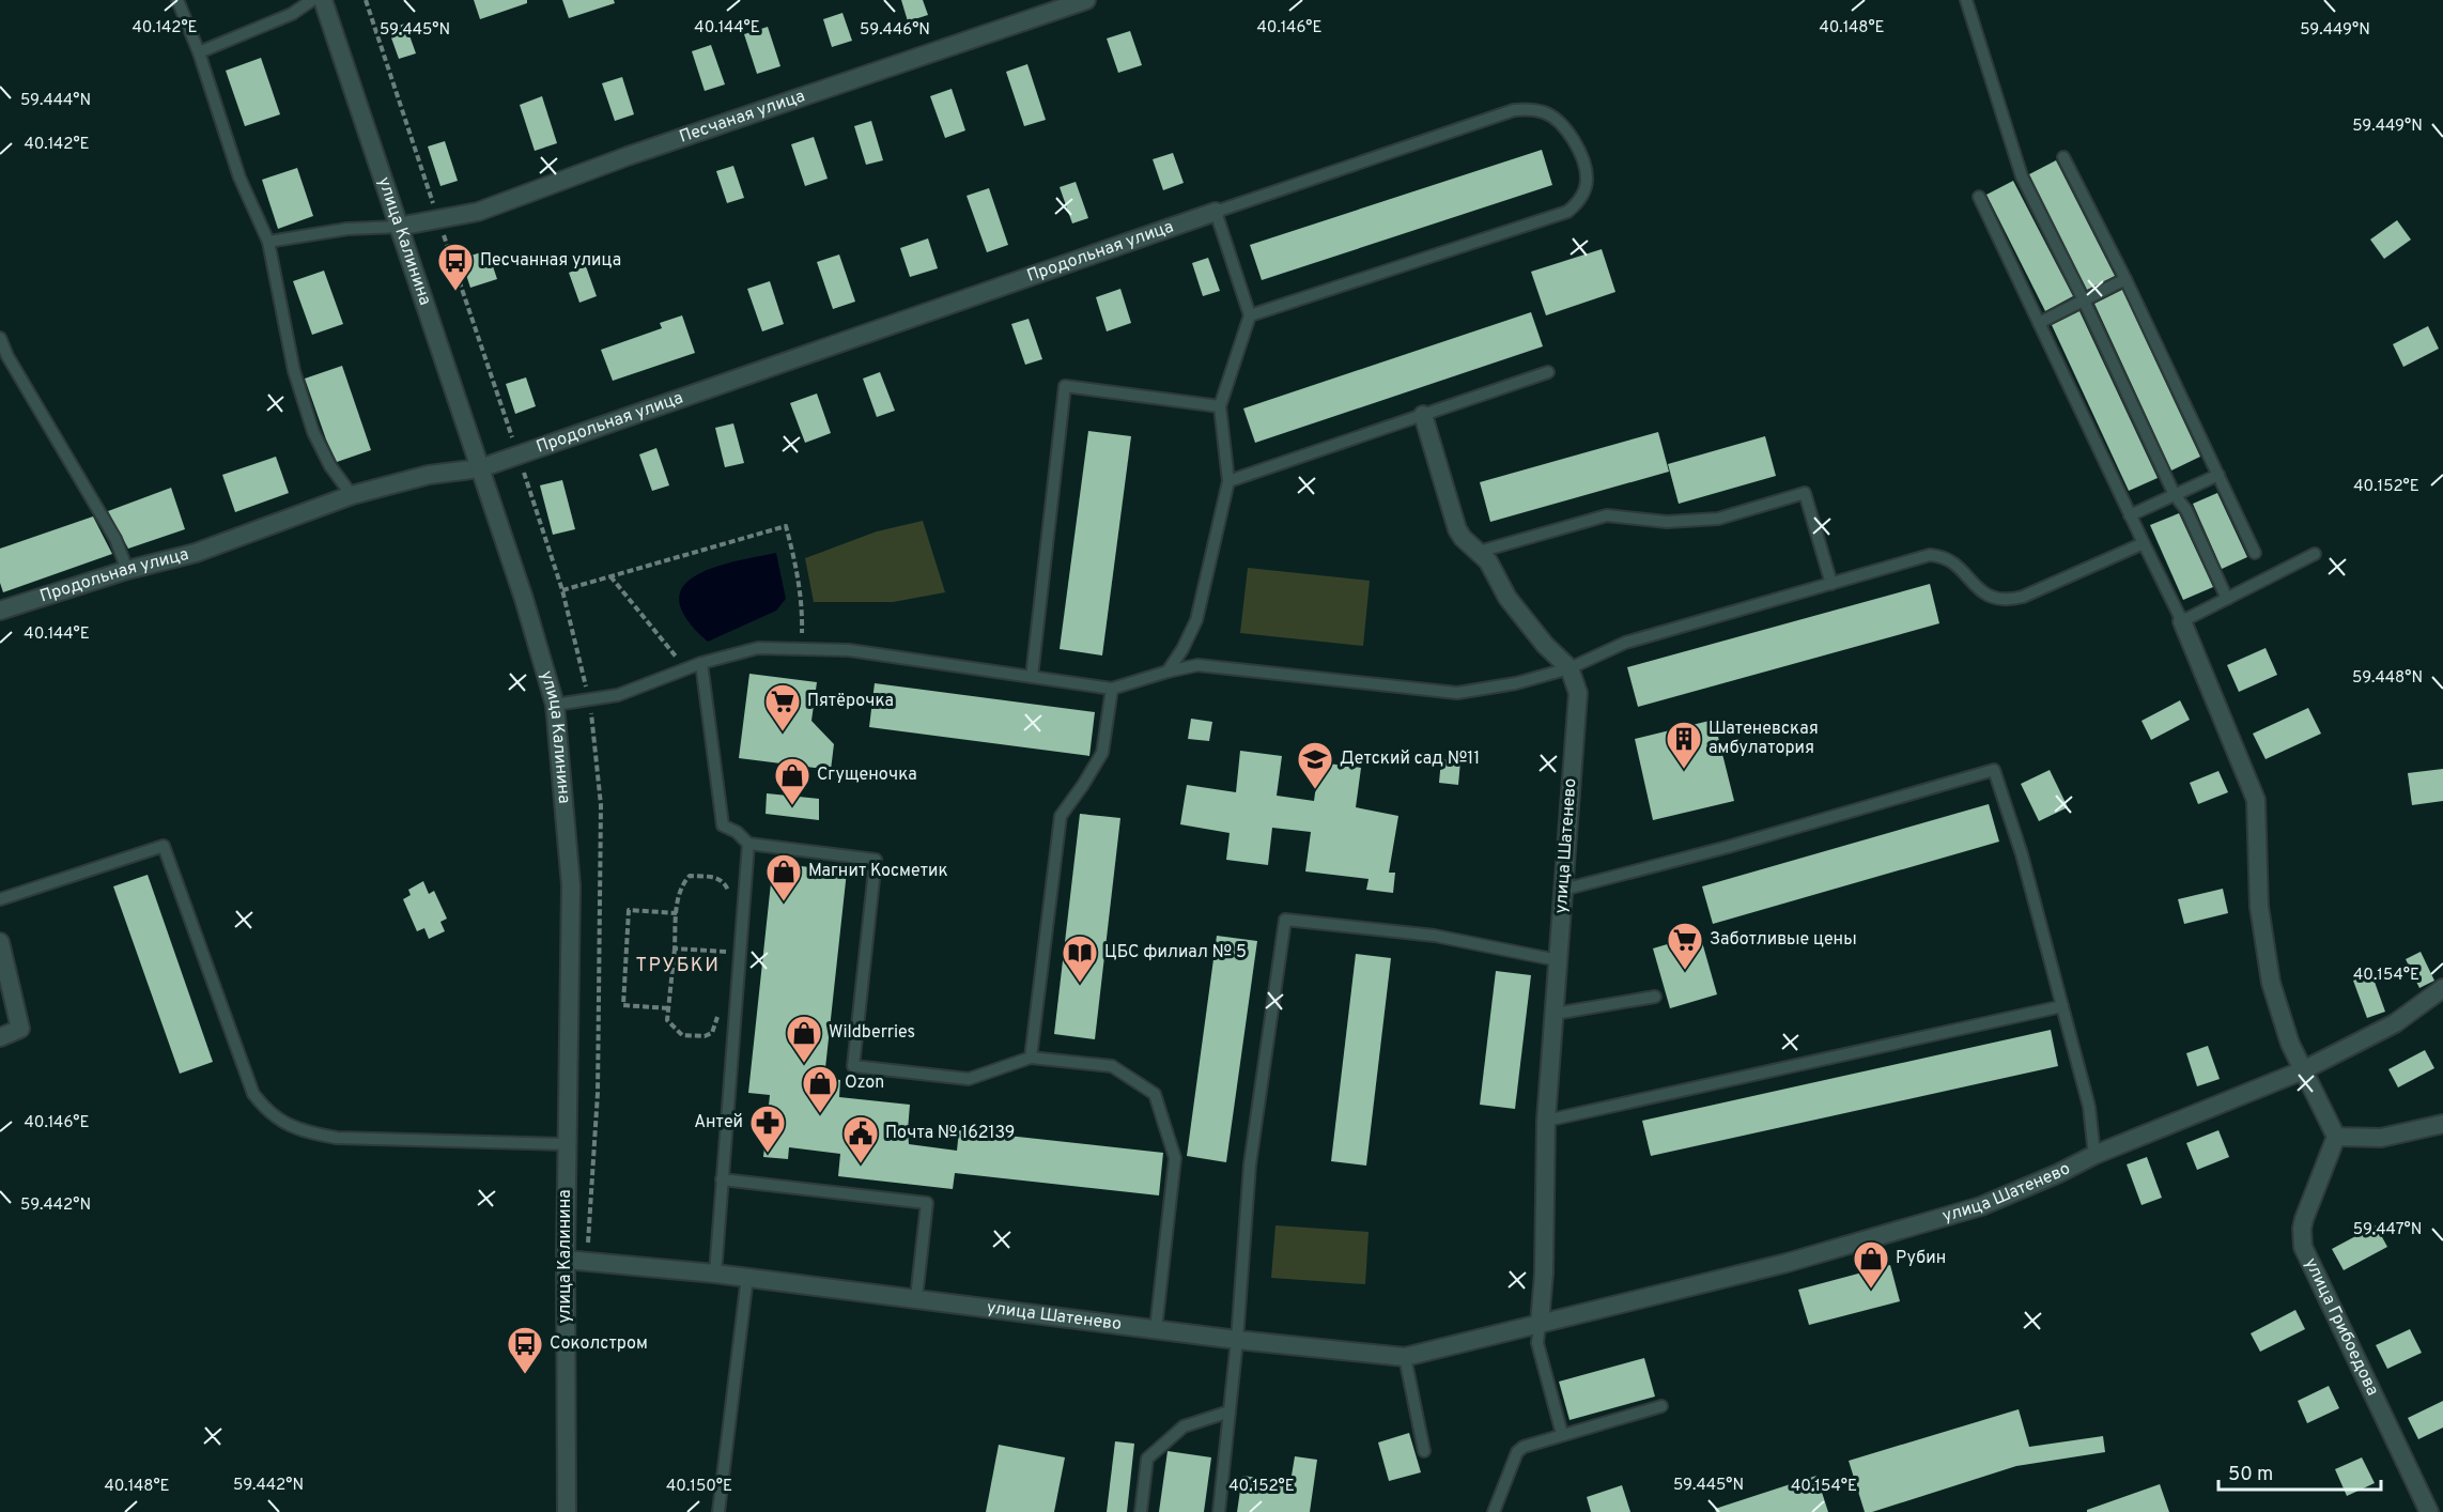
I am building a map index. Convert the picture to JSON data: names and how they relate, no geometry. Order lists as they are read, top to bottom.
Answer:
{
  "streets": {
    "street": [
      "Песчаная улица",
      "улица Калинина",
      "Продольная улица",
      "улица Шатенево",
      "улица Грибоедова"
    ]
  },
  "crossings": [
    ["Песчаная улица", "улица Калинина"],
    ["улица Калинина", "Продольная улица"],
    ["улица Калинина", "улица Шатенево"]
  ],
  "districts": ["ТРУБКИ"],
  "places": {
    "bus stop": ["Песчанная улица", "Соколстром"],
    "supermarket": ["Пятёрочка", "Заботливые цены"],
    "building": ["Шатеневская амбулатория"],
    "school or university": ["Детский сад №11"],
    "shop": [
      "Сгущеночка",
      "Магнит Косметик",
      "Wildberries",
      "Ozon",
      "Рубин"
    ],
    "library": ["ЦБС филиал № 5"],
    "pharmacy": ["Антей"],
    "public building": ["Почта № 162139"]
  },
  "scale_bar": "50 m",
  "coordinates": [
    "40.142°E",
    "40.144°E",
    "40.146°E",
    "40.148°E",
    "59.445°N",
    "59.446°N",
    "59.449°N",
    "59.444°N",
    "40.152°E",
    "59.448°N",
    "40.154°E",
    "59.442°N",
    "59.447°N",
    "40.150°E"
  ]
}
